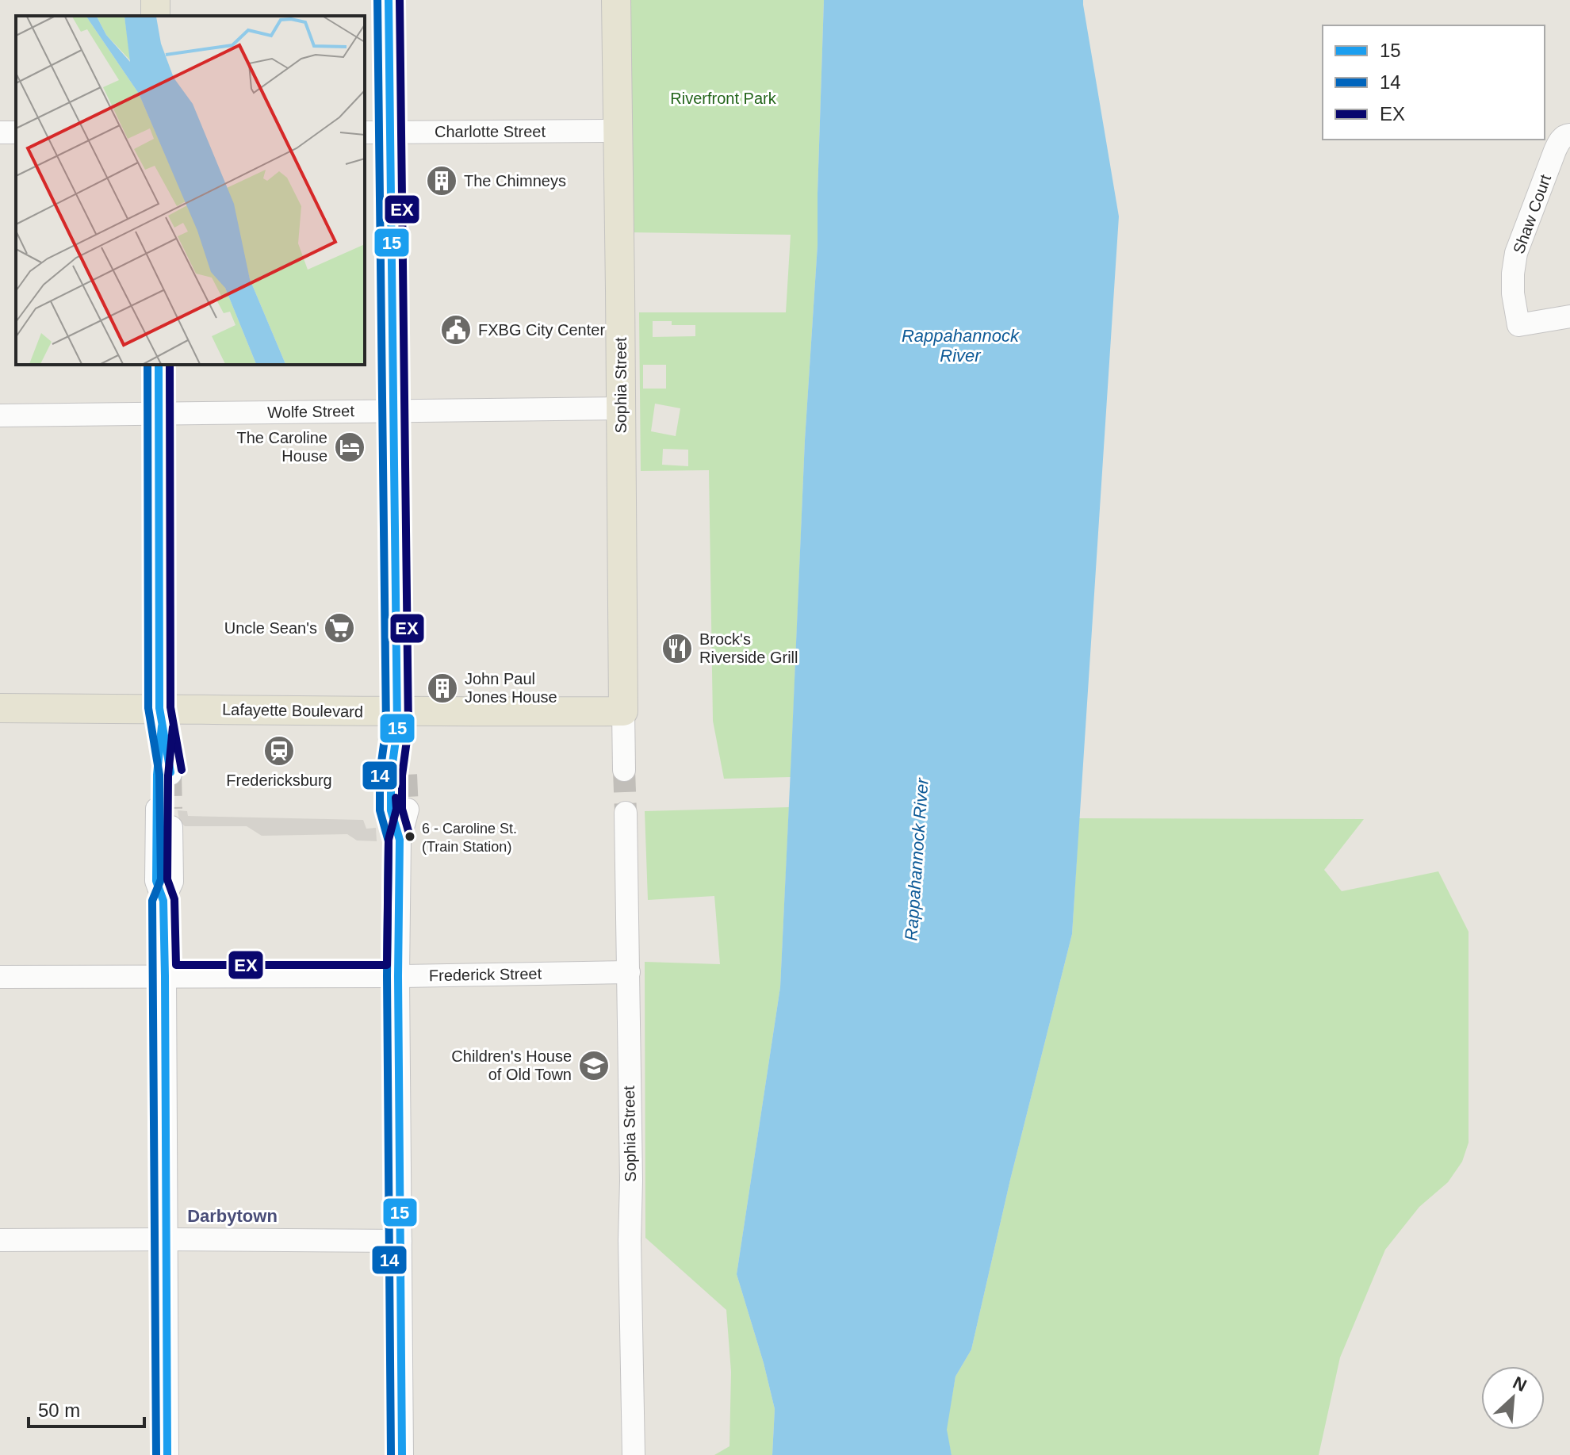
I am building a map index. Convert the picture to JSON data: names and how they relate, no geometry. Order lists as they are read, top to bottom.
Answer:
{
  "streets": {
    "main road": ["Sophia Street", "Lafayette Boulevard"],
    "street": [
      "Charlotte Street",
      "Shaw Court",
      "Wolfe Street",
      "Frederick Street"
    ]
  },
  "crossings": [
    ["Charlotte Street", "Sophia Street"],
    ["Sophia Street", "Wolfe Street"],
    ["Sophia Street", "Lafayette Boulevard"],
    ["Sophia Street", "Frederick Street"]
  ],
  "districts": ["Darbytown"],
  "water": ["Rappahannock River"],
  "parks": ["Riverfront Park"],
  "places": {
    "building": ["The Chimneys", "John Paul Jones House"],
    "public building": ["FXBG City Center"],
    "hotel": ["The Caroline House"],
    "supermarket": ["Uncle Sean's"],
    "restaurant": ["Brock's Riverside Grill"],
    "station": ["Fredericksburg"],
    "other": ["6 - Caroline St. (Train Station)"],
    "school or university": ["Children's House of Old Town"]
  },
  "lines": ["transit line 15", "transit line 14", "transit line EX"],
  "legend": ["15", "14", "EX"],
  "scale_bar": "50 m",
  "north": "top right"
}
